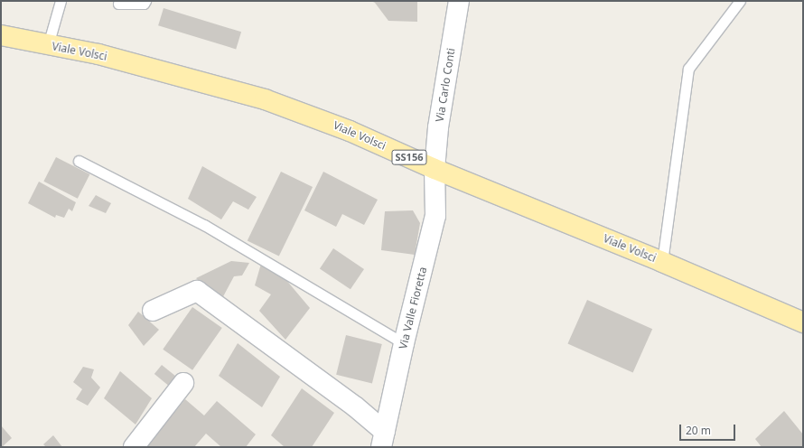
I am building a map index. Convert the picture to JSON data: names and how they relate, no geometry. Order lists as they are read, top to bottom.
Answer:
{
  "streets": {
    "main road": ["Viale Volsci", "SS156"],
    "street": ["Via Carlo Conti", "Via Valle Fioretta"]
  },
  "crossings": [
    ["Viale Volsci", "Via Carlo Conti"],
    ["Viale Volsci", "Via Valle Fioretta"],
    ["Via Carlo Conti", "Via Valle Fioretta"]
  ],
  "scale_bar": "20 m"
}
